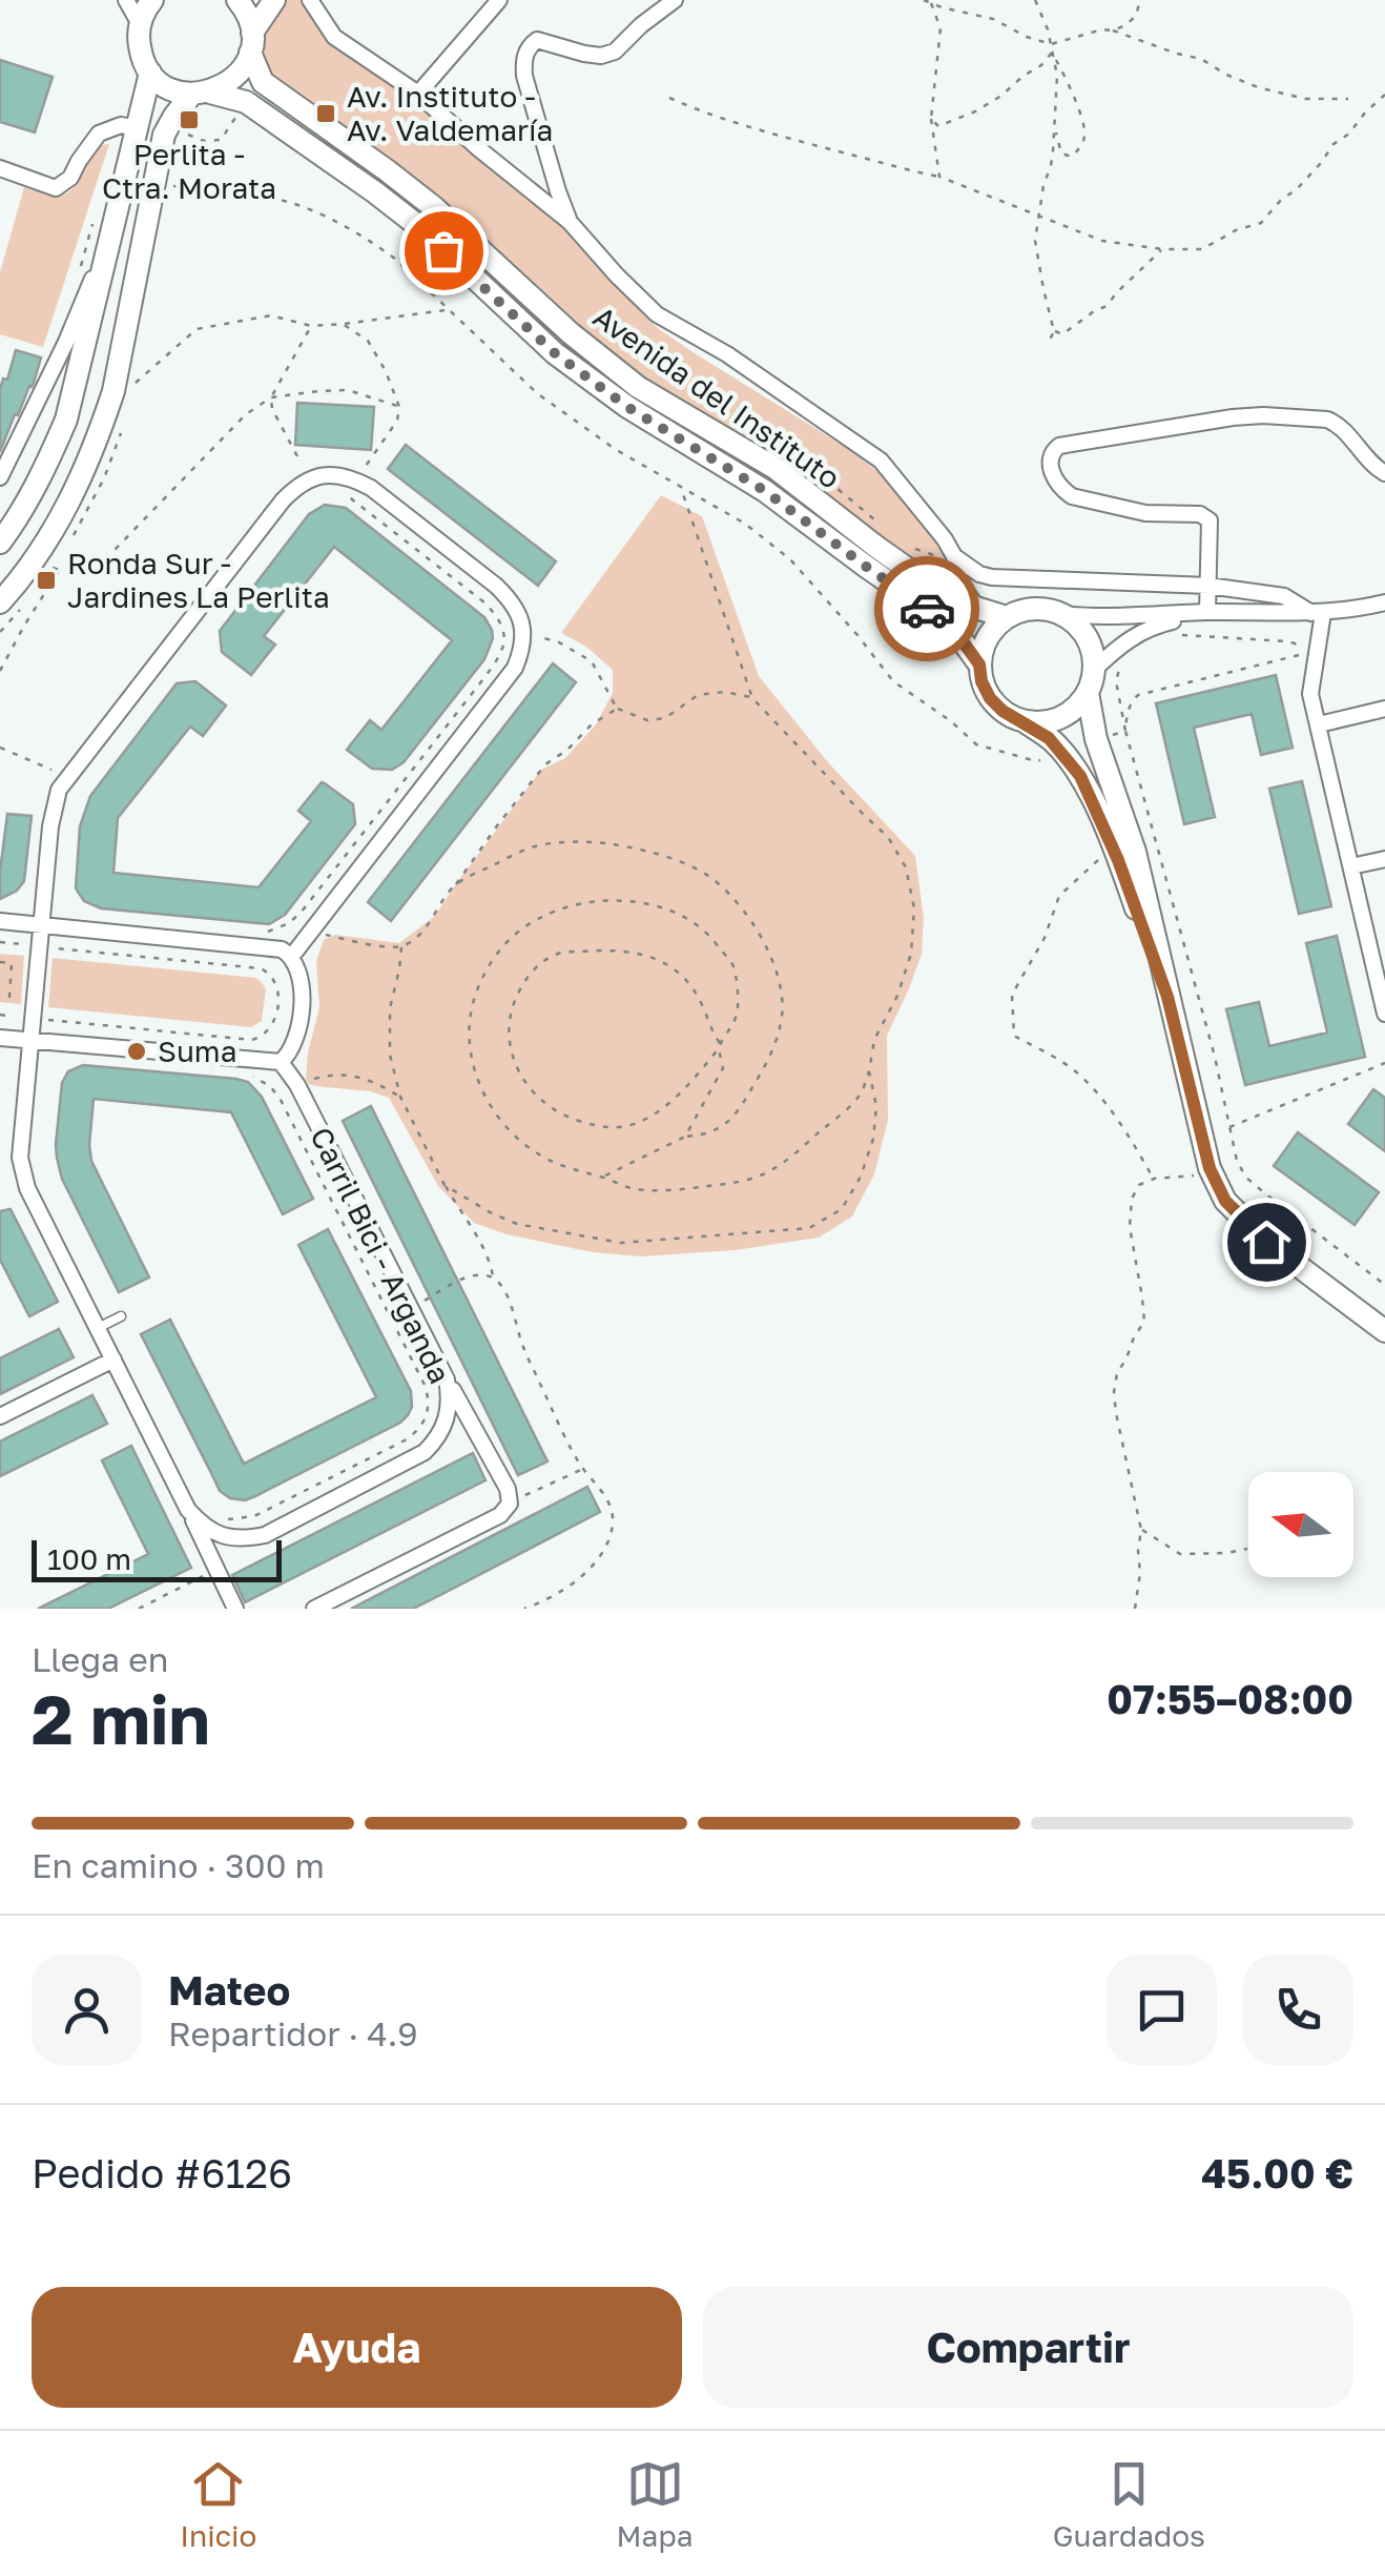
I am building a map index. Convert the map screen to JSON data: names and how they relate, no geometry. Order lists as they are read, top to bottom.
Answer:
{
  "streets": {
    "main road": ["Avenida del Instituto"],
    "path": ["Carril Bici - Arganda"]
  },
  "places": {
    "transit": ["Av. Instituto - Av. Valdemaría", "Perlita - Ctra. Morata", "Ronda Sur - Jardines La Perlita"],
    "other": ["Suma"]
  },
  "scale_bar": "100 m",
  "north": "left",
  "page": {
    "scale": "100 m",
    "heading": ["2 min", "Llega en", "07:55–08:00"],
    "panel": [
      "Mateo",
      "Repartidor · 4.9",
      "Pedido #6126",
      "45.00 €"
    ],
    "bar": "En camino · 300 m",
    "buttons": ["Ayuda", "Compartir"],
    "tabs": ["Inicio", "Mapa", "Guardados"]
  }
}
